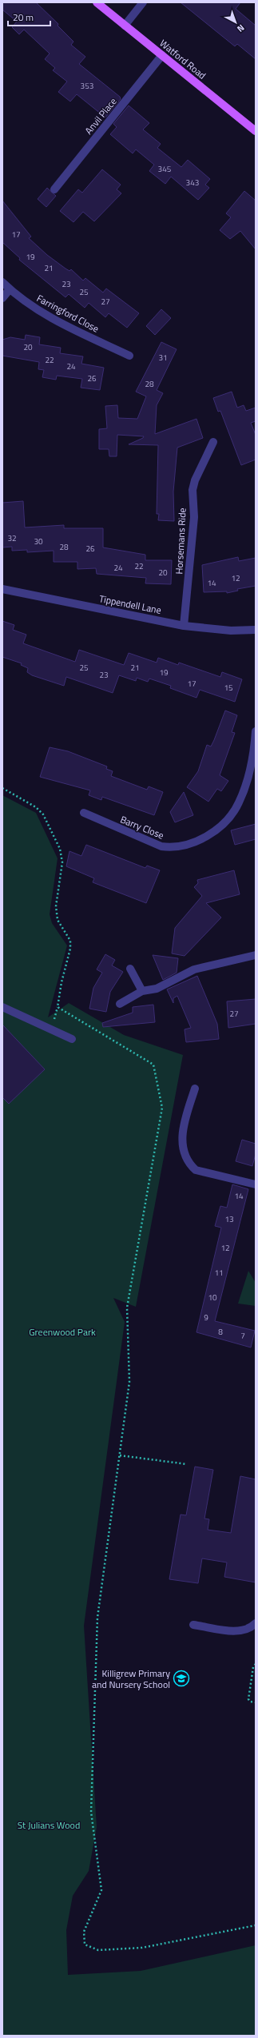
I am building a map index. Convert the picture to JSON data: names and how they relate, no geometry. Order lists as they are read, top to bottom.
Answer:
{
  "streets": {
    "main road": ["Watford Road"],
    "street": [
      "Anvil Place",
      "Farringford Close",
      "Horsemans Ride",
      "Tippendell Lane",
      "Barry Close"
    ]
  },
  "crossings": [
    ["Watford Road", "Anvil Place"],
    ["Horsemans Ride", "Tippendell Lane"]
  ],
  "parks": ["Greenwood Park", "St Julians Wood"],
  "places": {
    "school or university": ["Killigrew Primary and Nursery School"]
  },
  "house_numbers": [
    "353",
    "345",
    "343",
    "17",
    "19",
    "21",
    "23",
    "25",
    "27",
    "20",
    "31",
    "22",
    "24",
    "26",
    "28",
    "32",
    "30",
    "28",
    "26",
    "22",
    "24",
    "20",
    "12",
    "14",
    "25",
    "21",
    "19",
    "23",
    "17",
    "15",
    "27",
    "14",
    "13",
    "12",
    "11",
    "10",
    "9",
    "8",
    "7"
  ],
  "scale_bar": "20 m",
  "north": "bottom right"
}
